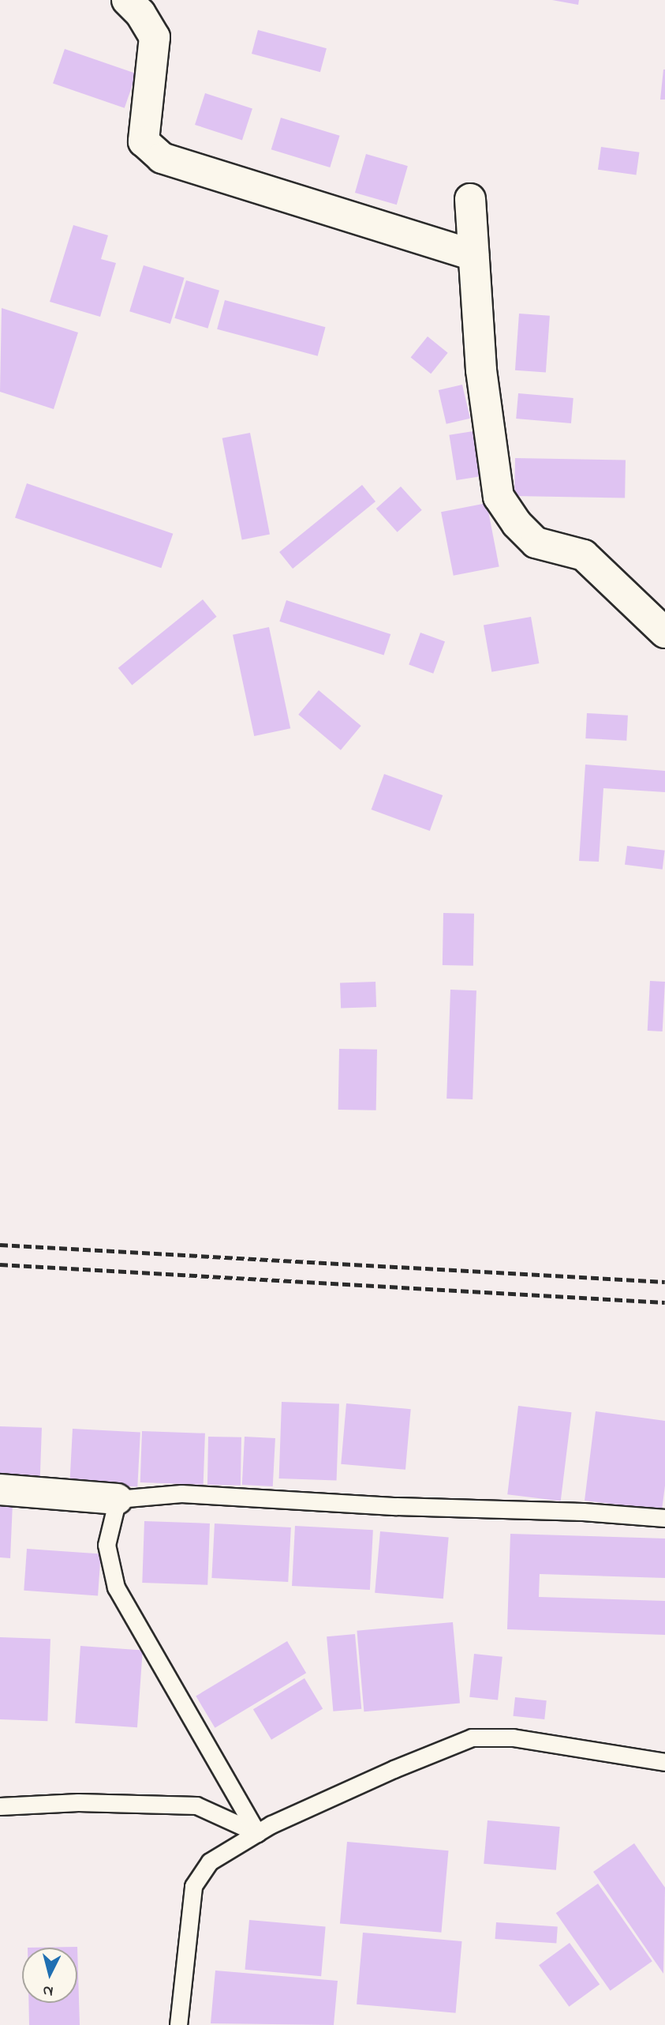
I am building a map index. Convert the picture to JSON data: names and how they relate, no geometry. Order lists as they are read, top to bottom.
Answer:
{
  "north": "bottom"
}
